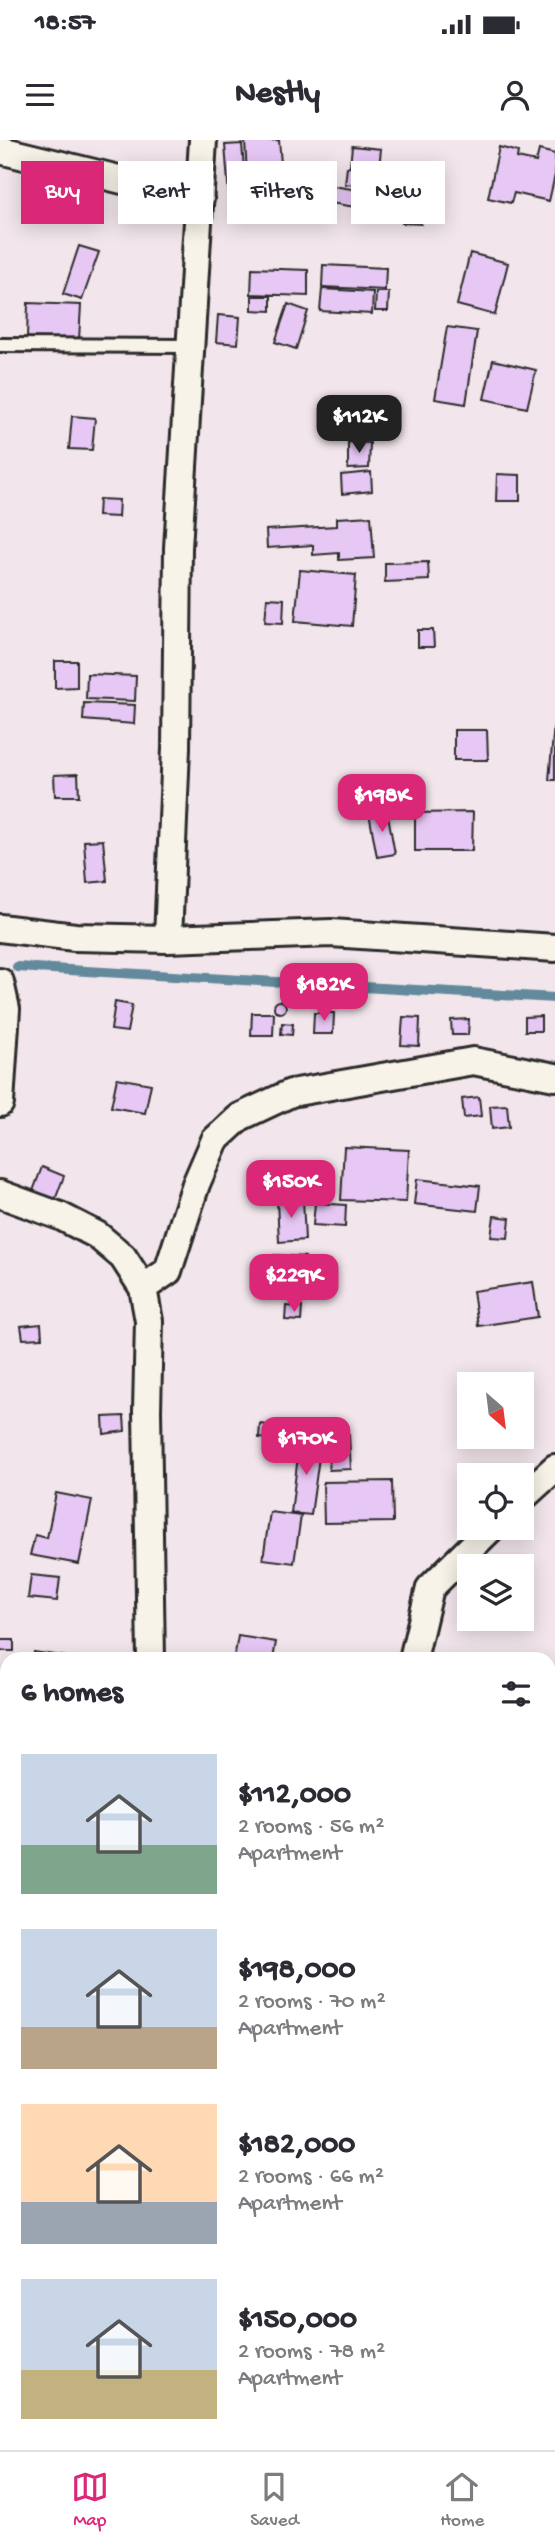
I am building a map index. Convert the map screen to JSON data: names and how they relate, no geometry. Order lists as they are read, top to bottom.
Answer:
{
  "north": "bottom right",
  "page": {
    "status": "18:57",
    "header": "Nestly",
    "chip": [
      "Buy",
      "Rent",
      "Filters",
      "New"
    ],
    "price": [
      "$112K",
      "$198K",
      "$182K",
      "$150K",
      "$229K",
      "$170K"
    ],
    "heading": "6 homes",
    "list": [
      {
        "name": "$112,000",
        "note": "2 rooms · 56 m² · Apartment"
      },
      {
        "name": "$198,000",
        "note": "2 rooms · 70 m² · Apartment"
      },
      {
        "name": "$182,000",
        "note": "2 rooms · 66 m² · Apartment"
      },
      {
        "name": "$150,000",
        "note": "2 rooms · 78 m² · Apartment"
      }
    ],
    "tabs": ["Map", "Saved", "Home"]
  }
}
